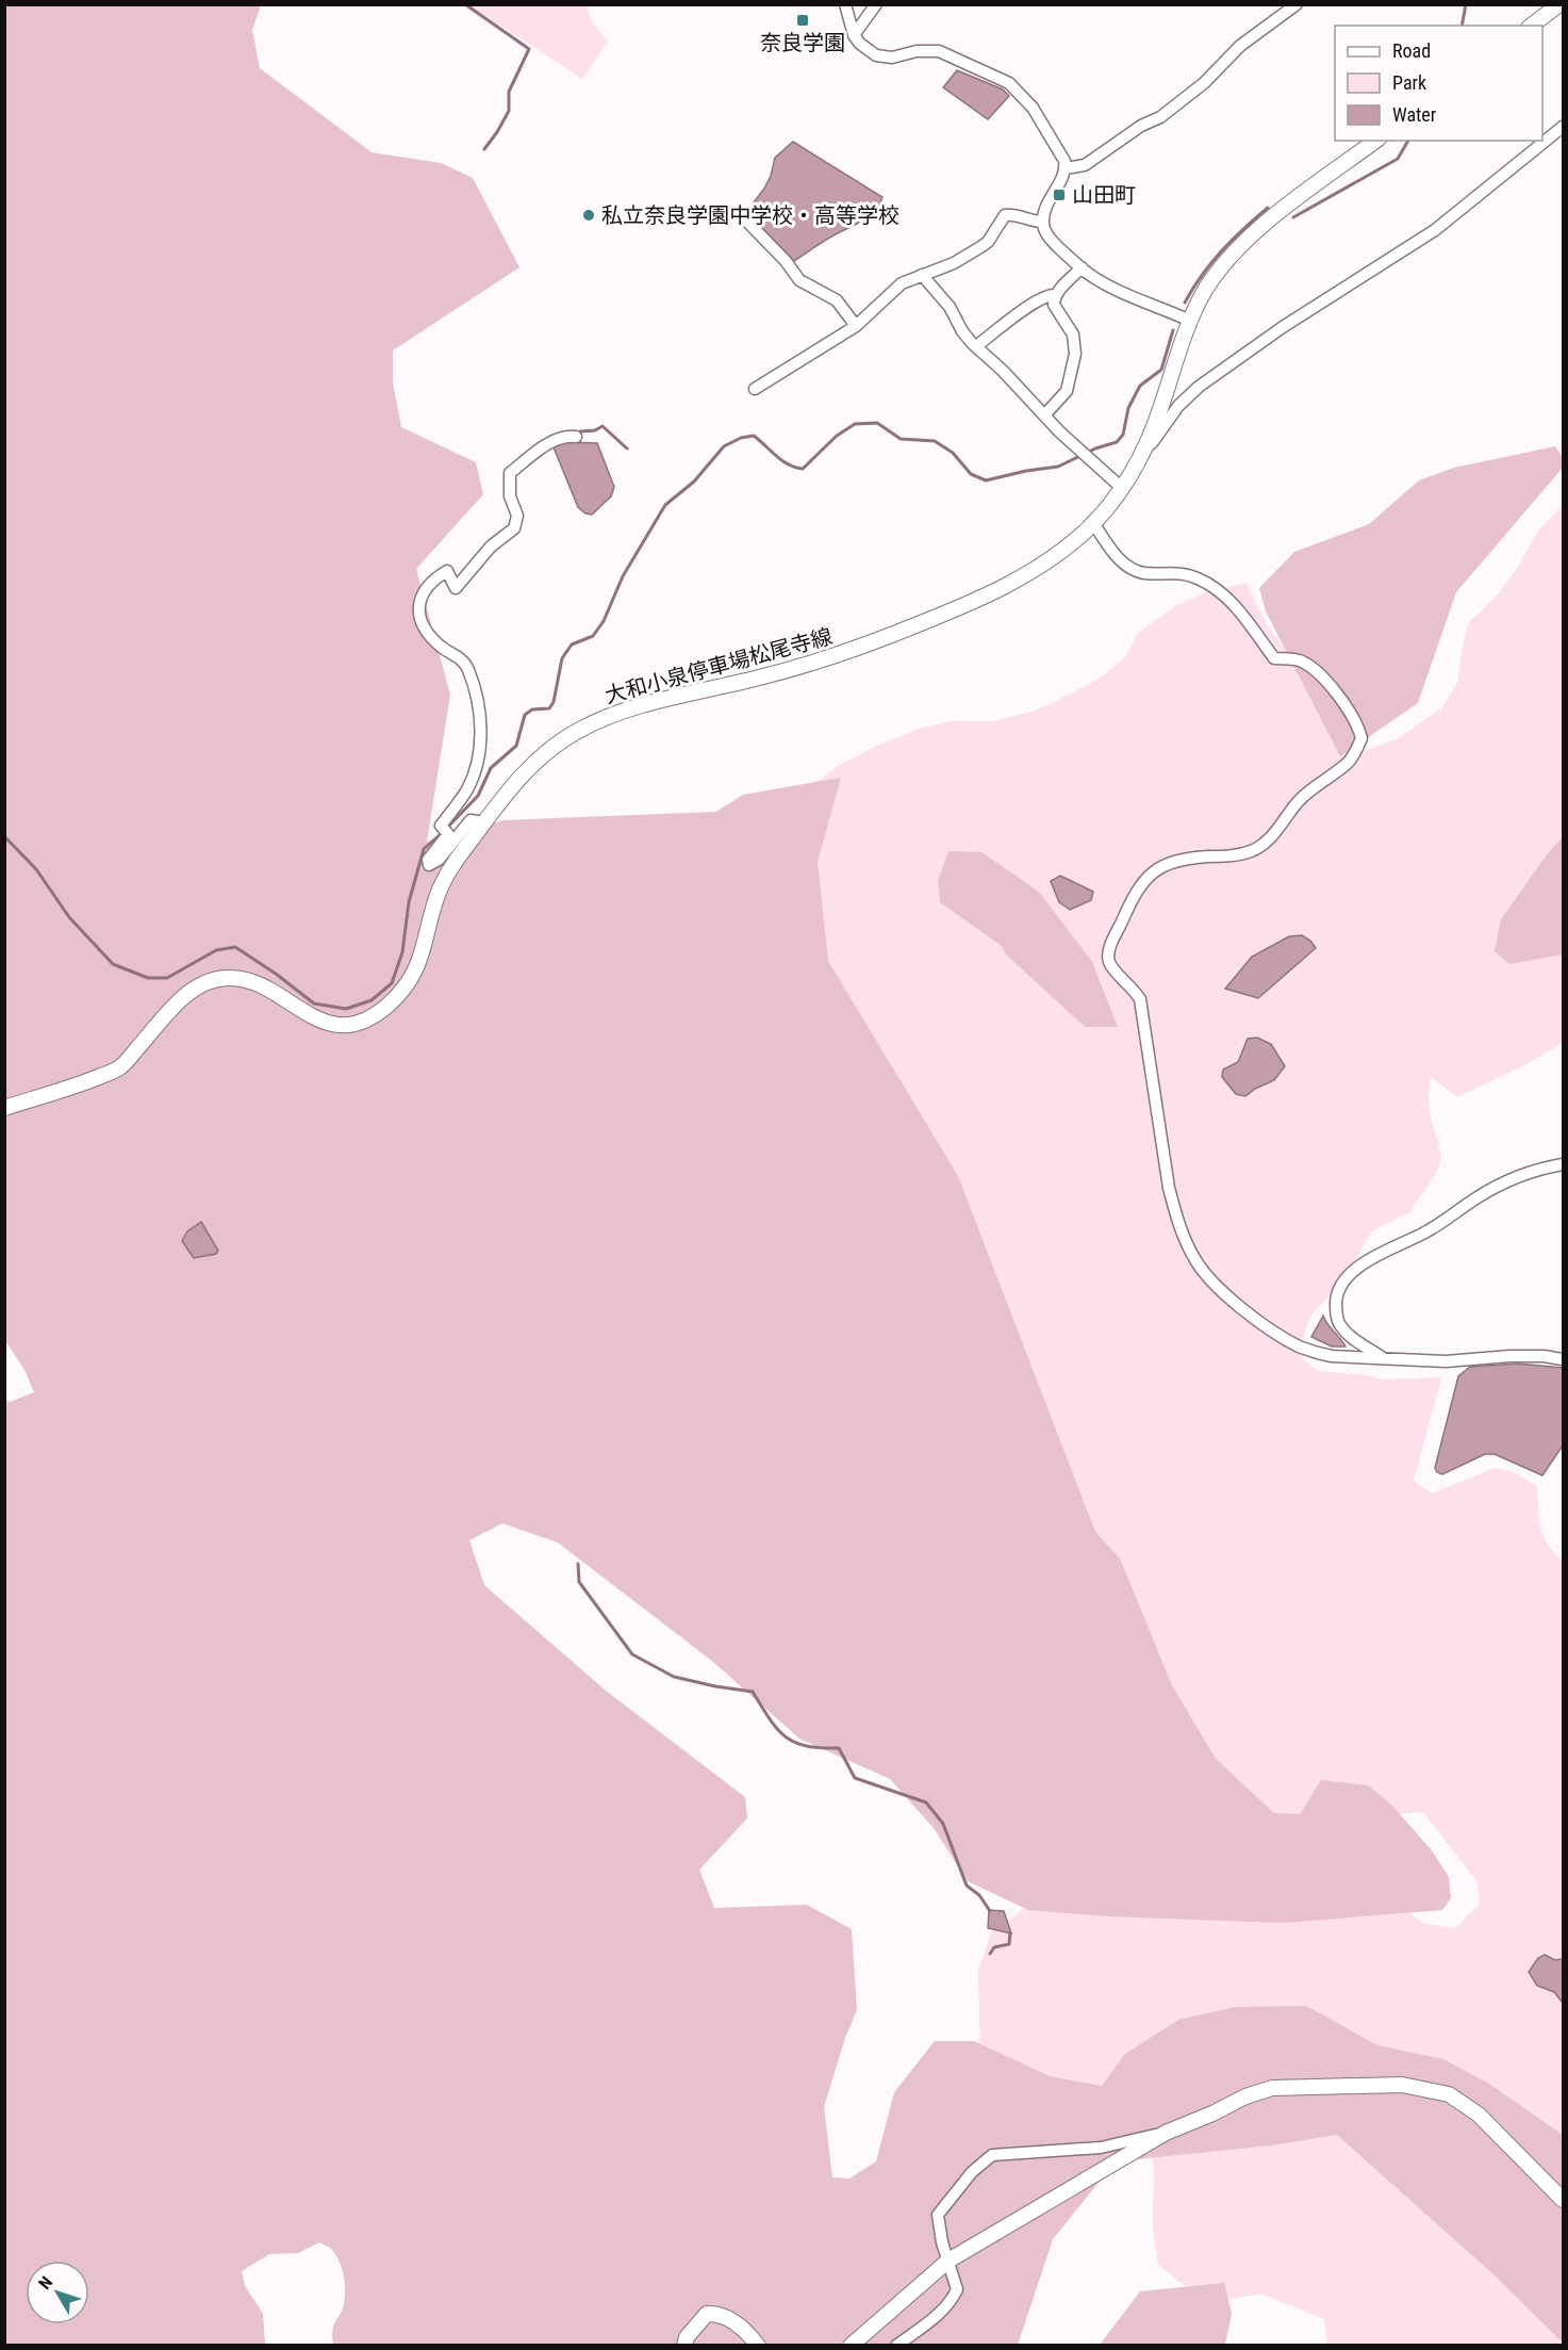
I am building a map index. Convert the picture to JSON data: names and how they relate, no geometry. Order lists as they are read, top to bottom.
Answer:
{
  "streets": {
    "main road": ["大和小泉停車場松尾寺線"]
  },
  "places": {
    "transit": ["奈良学園", "山田町"],
    "other": ["私立奈良学園中学校・高等学校"]
  },
  "legend": ["Road", "Park", "Water"],
  "north": "top left"
}
